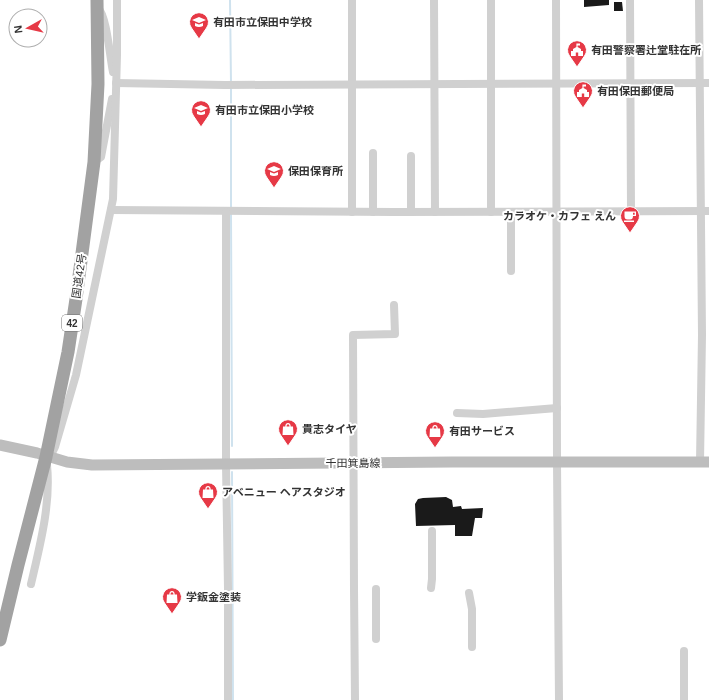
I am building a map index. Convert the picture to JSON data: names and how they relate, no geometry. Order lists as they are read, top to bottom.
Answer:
{
  "streets": {
    "highway": ["国道42号", "42"],
    "main road": ["千田箕島線"]
  },
  "crossings": [
    ["国道42号", "千田箕島線"]
  ],
  "places": {
    "school or university": ["有田市立保田中学校", "有田市立保田小学校", "保田保育所"],
    "public building": ["有田警察署辻堂駐在所", "有田保田郵便局"],
    "cafe": ["カラオケ・カフェ えん"],
    "shop": [
      "貴志タイヤ",
      "有田サービス",
      "アベニュー ヘアスタジオ",
      "学鈑金塗装"
    ]
  },
  "north": "left"
}
